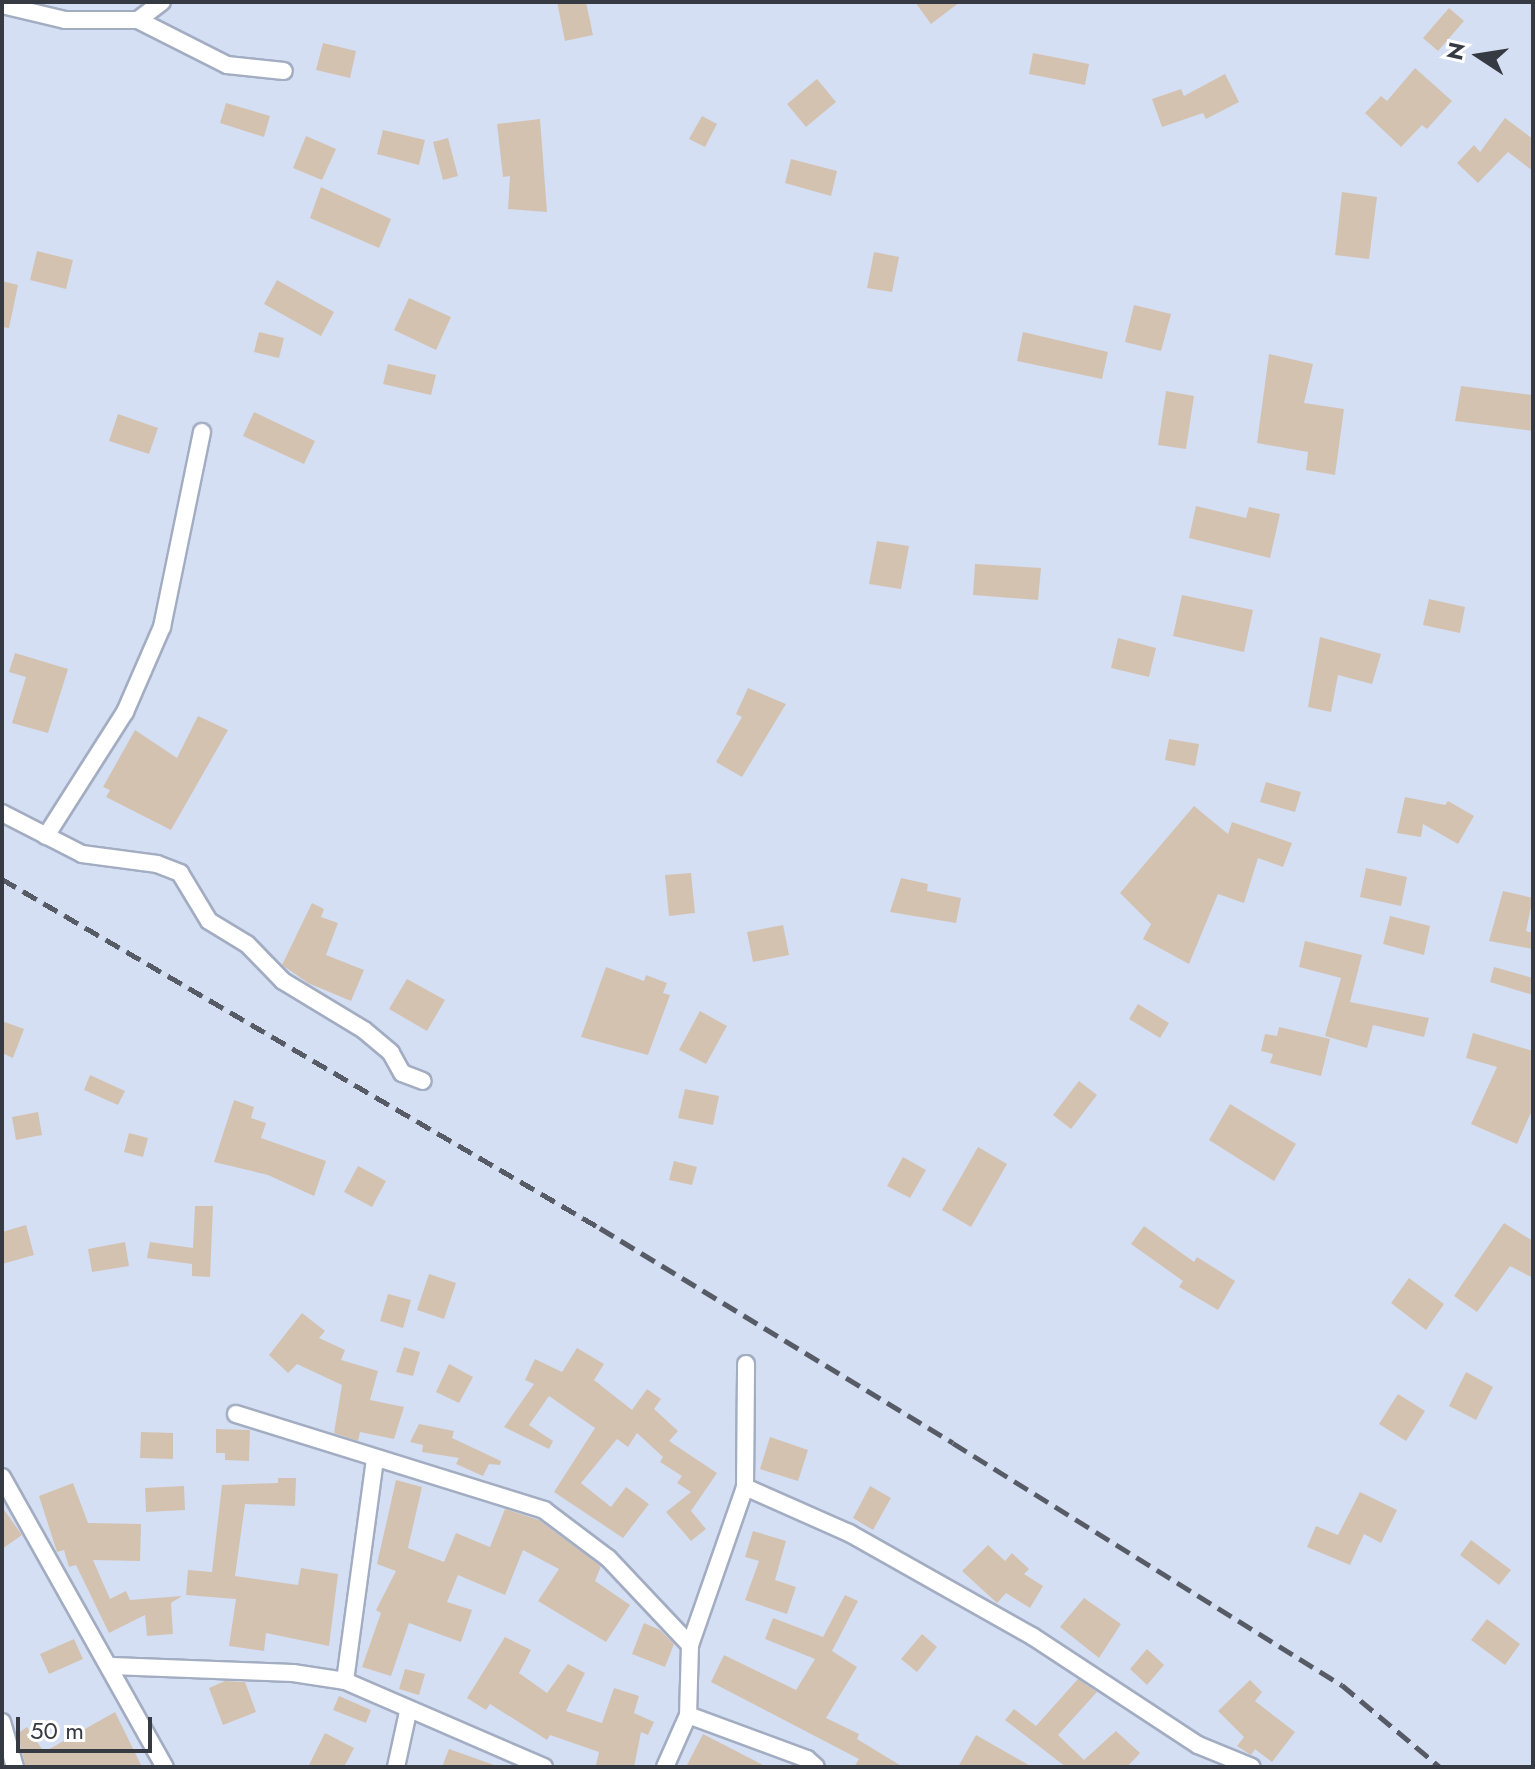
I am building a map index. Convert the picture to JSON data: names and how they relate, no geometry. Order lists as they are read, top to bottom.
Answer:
{
  "scale_bar": "50 m",
  "north": "left"
}
